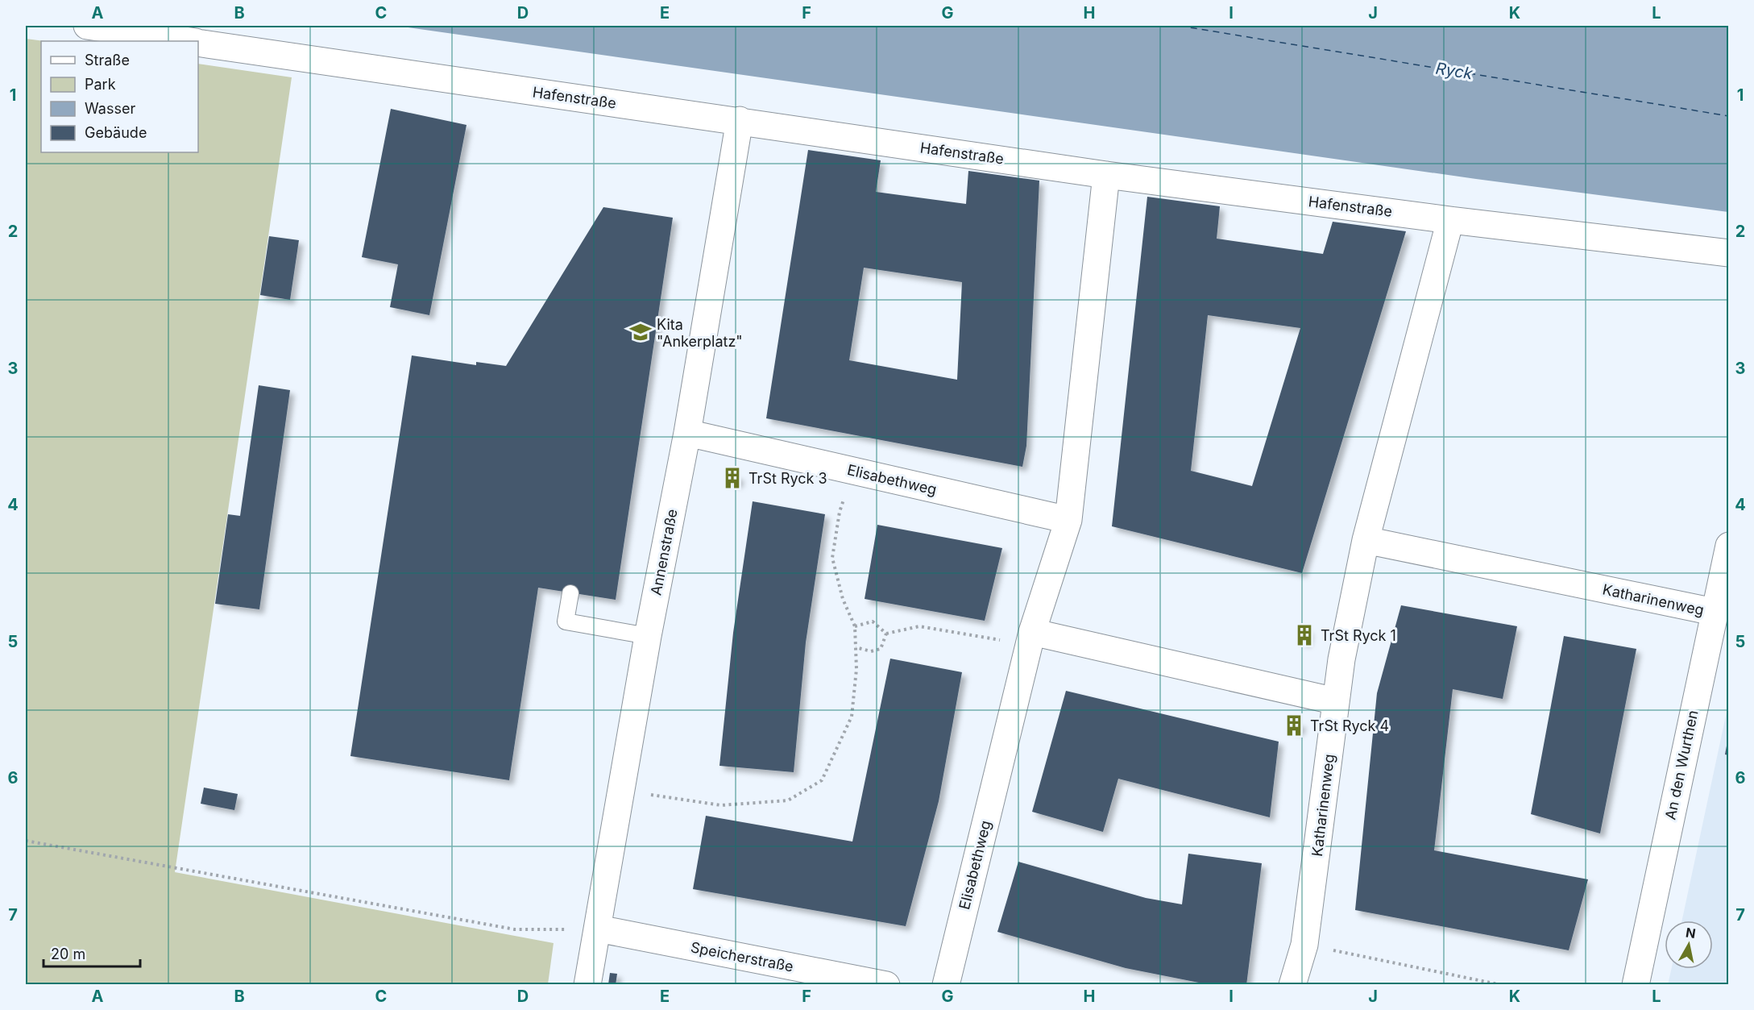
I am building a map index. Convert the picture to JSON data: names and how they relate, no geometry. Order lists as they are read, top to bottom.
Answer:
{
  "streets": {
    "street": [
      "Hafenstraße",
      "Elisabethweg",
      "Annenstraße",
      "Katharinenweg",
      "An den Wurthen",
      "Speicherstraße"
    ]
  },
  "crossings": [
    ["Hafenstraße", "Elisabethweg"],
    ["Hafenstraße", "Annenstraße"],
    ["Hafenstraße", "Katharinenweg"],
    ["Elisabethweg", "Annenstraße"],
    ["Annenstraße", "Speicherstraße"],
    ["Katharinenweg", "An den Wurthen"]
  ],
  "water": ["Ryck"],
  "places": {
    "school or university": ["Kita \"Ankerplatz\""],
    "building": ["TrSt Ryck 3", "TrSt Ryck 1", "TrSt Ryck 4"]
  },
  "legend": [
    "Straße",
    "Park",
    "Wasser",
    "Gebäude"
  ],
  "scale_bar": "20 m",
  "north": "top",
  "grid": {
    "columns": [
      "A",
      "B",
      "C",
      "D",
      "E",
      "F",
      "G",
      "H",
      "I",
      "J",
      "K",
      "L"
    ],
    "rows": [
      "1",
      "2",
      "3",
      "4",
      "5",
      "6",
      "7"
    ]
  }
}
